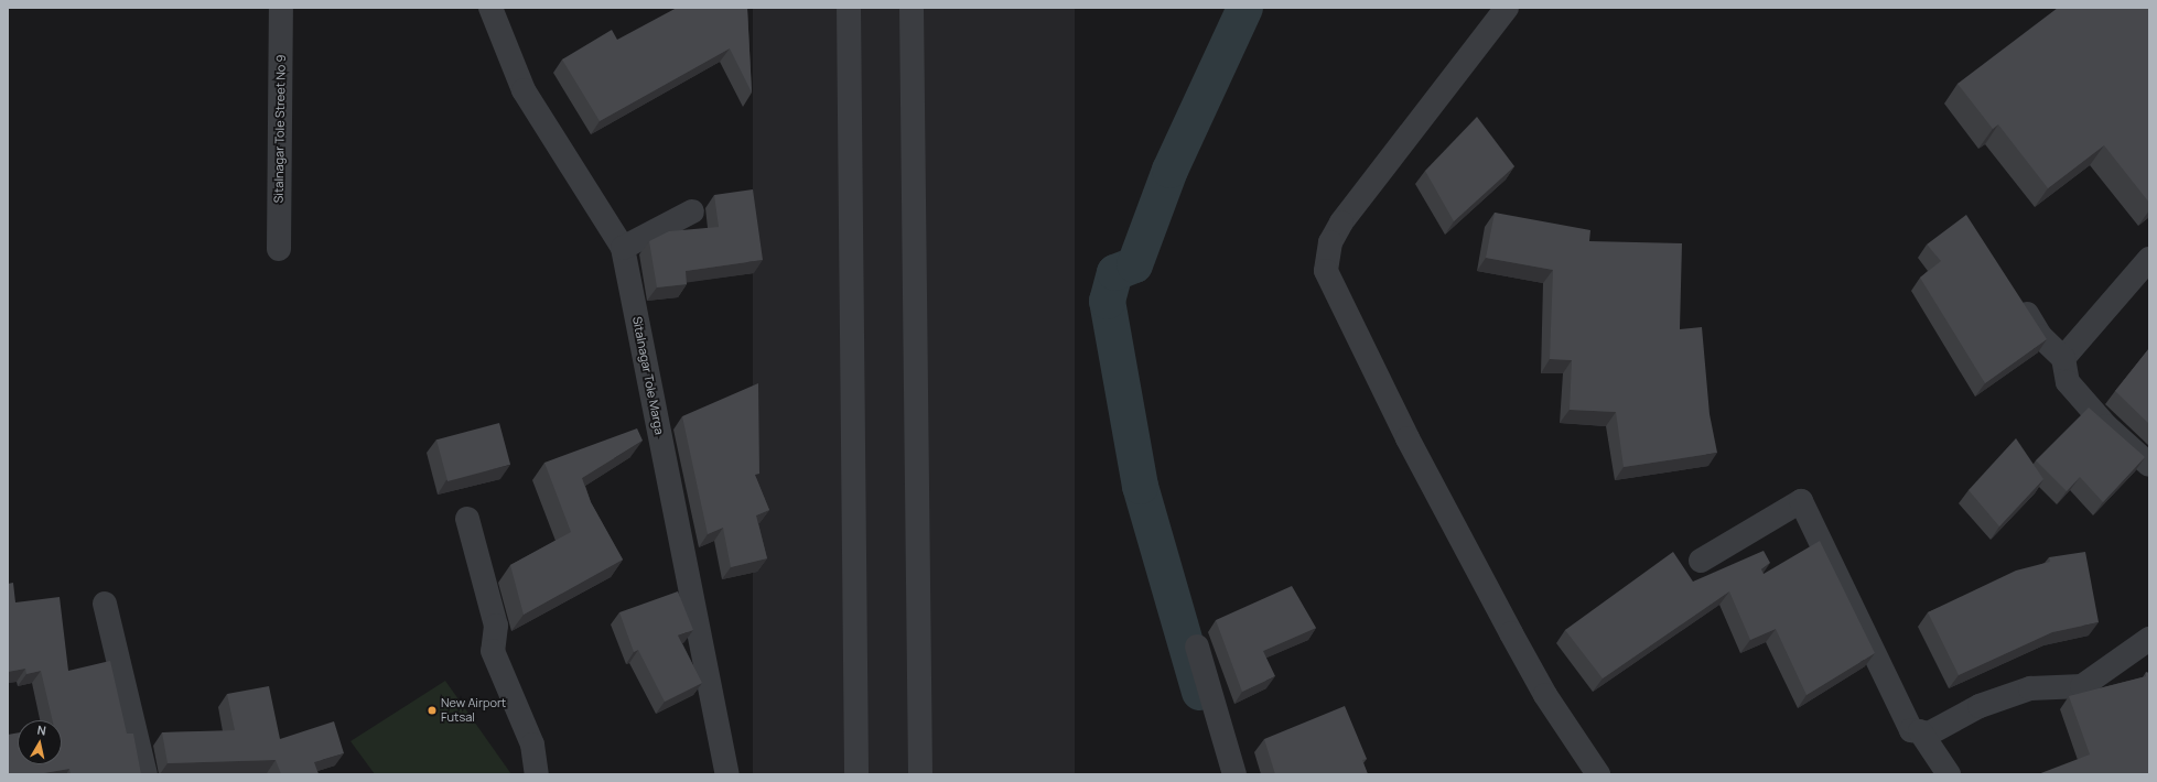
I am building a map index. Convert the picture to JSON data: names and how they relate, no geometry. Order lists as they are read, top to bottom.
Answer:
{
  "streets": {
    "street": ["Sitalnagar Tole Street No 9", "Sitalnagar Tole Marga"]
  },
  "places": ["New Airport Futsal"],
  "north": "top"
}
